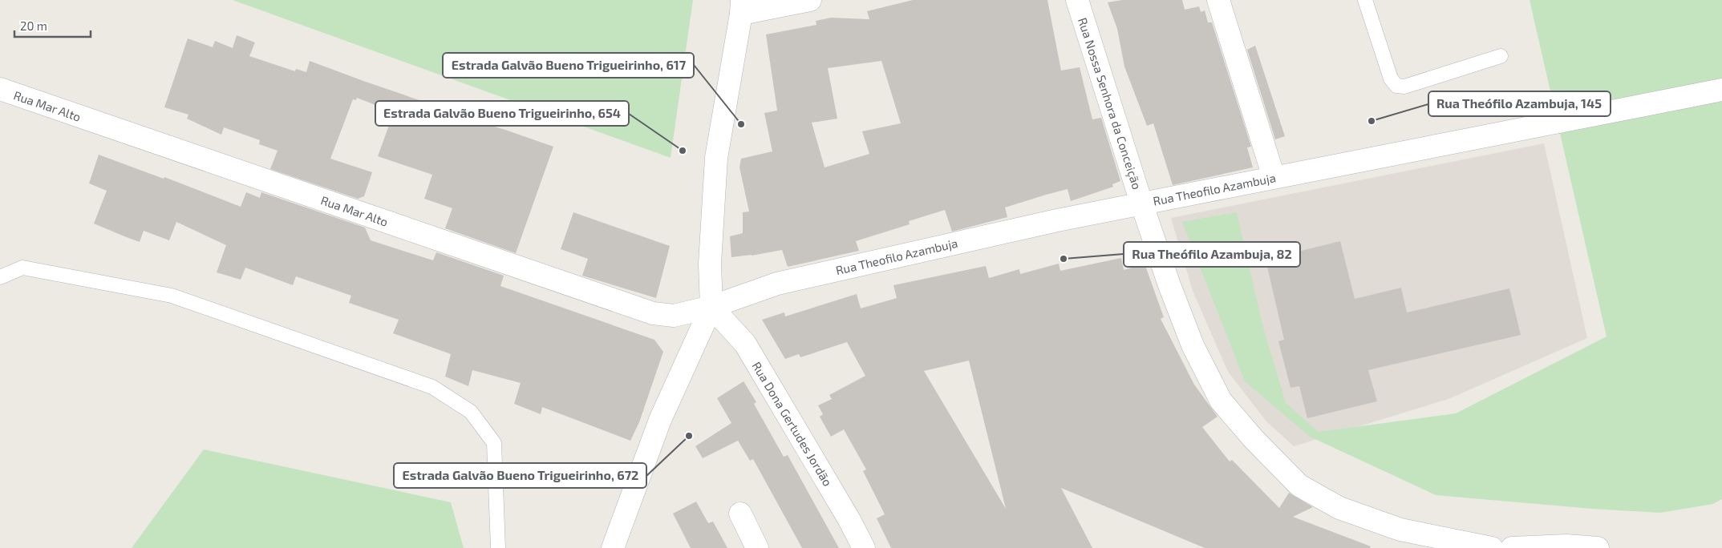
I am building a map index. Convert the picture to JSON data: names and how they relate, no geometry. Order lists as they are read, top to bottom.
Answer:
{
  "streets": {
    "street": [
      "Rua Nossa Senhora da Conceição",
      "Rua Mar Alto",
      "Rua Theofilo Azambuja",
      "Rua Dona Gertudes Jordão"
    ]
  },
  "crossings": [
    ["Rua Nossa Senhora da Conceição", "Rua Theofilo Azambuja"],
    ["Rua Mar Alto", "Rua Theofilo Azambuja"],
    ["Rua Mar Alto", "Rua Dona Gertudes Jordão"],
    ["Rua Theofilo Azambuja", "Rua Dona Gertudes Jordão"]
  ],
  "places": [
    "Rua Theófilo Azambuja, 145",
    "Estrada Galvão Bueno Trigueirinho, 617",
    "Estrada Galvão Bueno Trigueirinho, 654",
    "Rua Theófilo Azambuja, 82",
    "Estrada Galvão Bueno Trigueirinho, 672"
  ],
  "scale_bar": "20 m"
}
